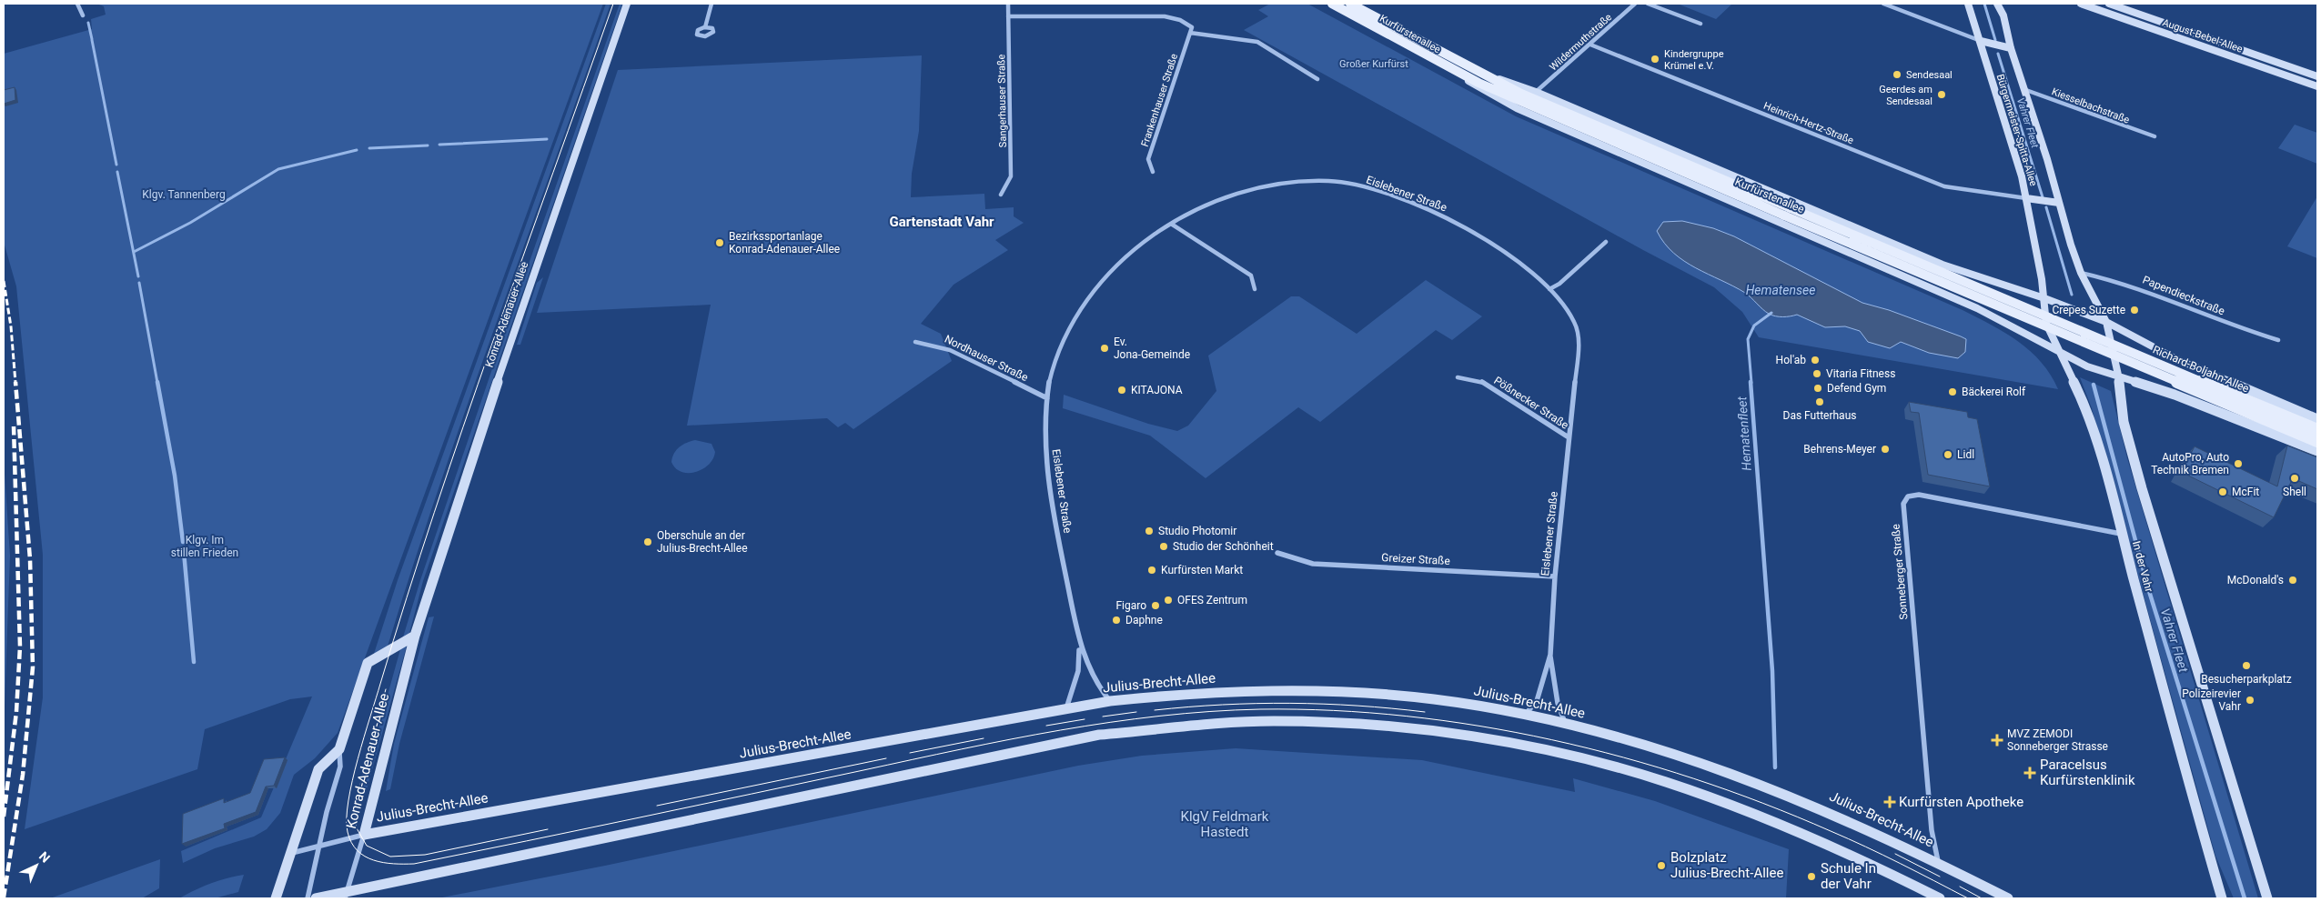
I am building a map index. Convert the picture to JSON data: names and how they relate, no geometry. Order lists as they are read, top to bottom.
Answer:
{
  "streets": {
    "main road": [
      "Kurfürstenallee",
      "August-Bebel-Allee",
      "Bürgermeister-Spitta-Allee",
      "Konrad-Adenauer-Allee",
      "Richard-Boljahn-Allee",
      "In der Vahr",
      "Julius-Brecht-Allee"
    ],
    "street": [
      "Wildermuthstraße",
      "Frankenhauser Straße",
      "Sangerhauser Straße",
      "Kiesselbachstraße",
      "Heinrich-Hertz-Straße",
      "Eislebener Straße",
      "Papendieckstraße",
      "Nordhauser Straße",
      "Pößnecker Straße",
      "Greizer Straße",
      "Sonneberger Straße"
    ]
  },
  "crossings": [
    ["Kurfürstenallee", "Wildermuthstraße"],
    ["Kurfürstenallee", "Bürgermeister-Spitta-Allee"],
    ["Kurfürstenallee", "Richard-Boljahn-Allee"],
    ["Kurfürstenallee", "In der Vahr"],
    ["Wildermuthstraße", "Heinrich-Hertz-Straße"],
    ["Kiesselbachstraße", "Bürgermeister-Spitta-Allee"],
    ["Heinrich-Hertz-Straße", "Bürgermeister-Spitta-Allee"],
    ["Bürgermeister-Spitta-Allee", "Papendieckstraße"],
    ["Bürgermeister-Spitta-Allee", "Richard-Boljahn-Allee"],
    ["Bürgermeister-Spitta-Allee", "In der Vahr"],
    ["Eislebener Straße", "Nordhauser Straße"],
    ["Eislebener Straße", "Pößnecker Straße"],
    ["Eislebener Straße", "Greizer Straße"],
    ["Eislebener Straße", "Julius-Brecht-Allee"],
    ["Konrad-Adenauer-Allee", "Julius-Brecht-Allee"],
    ["In der Vahr", "Sonneberger Straße"],
    ["Sonneberger Straße", "Julius-Brecht-Allee"]
  ],
  "districts": ["Gartenstadt Vahr"],
  "water": ["Vahrer Fleet", "Hematensee", "Hematenfleet"],
  "parks": [
    "Großer Kurfürst",
    "Klgv. Tannenberg",
    "Klgv. Im stillen Frieden",
    "KlgV Feldmark Hastedt"
  ],
  "places": {
    "other": [
      "Kindergruppe Krümel e.V.",
      "Sendesaal",
      "Geerdes am Sendesaal",
      "Bezirkssportanlage Konrad-Adenauer-Allee",
      "Crepes Suzette",
      "Ev. Jona-Gemeinde",
      "Hol'ab",
      "Vitaria Fitness",
      "Defend Gym",
      "KITAJONA",
      "Bäckerei Rolf",
      "Das Futterhaus",
      "Behrens-Meyer",
      "Lidl",
      "AutoPro, Auto Technik Bremen",
      "Shell",
      "McFit",
      "Studio Photomir",
      "Oberschule an der Julius-Brecht-Allee",
      "Studio der Schönheit",
      "Kurfürsten Markt",
      "McDonald's",
      "OFES Zentrum",
      "Figaro",
      "Daphne",
      "Besucherparkplatz",
      "Polizeirevier Vahr",
      "Bolzplatz Julius-Brecht-Allee",
      "Schule In der Vahr"
    ],
    "health": ["MVZ ZEMODI Sonneberger Strasse", "Paracelsus Kurfürstenklinik", "Kurfürsten Apotheke"]
  },
  "north": "top right"
}
